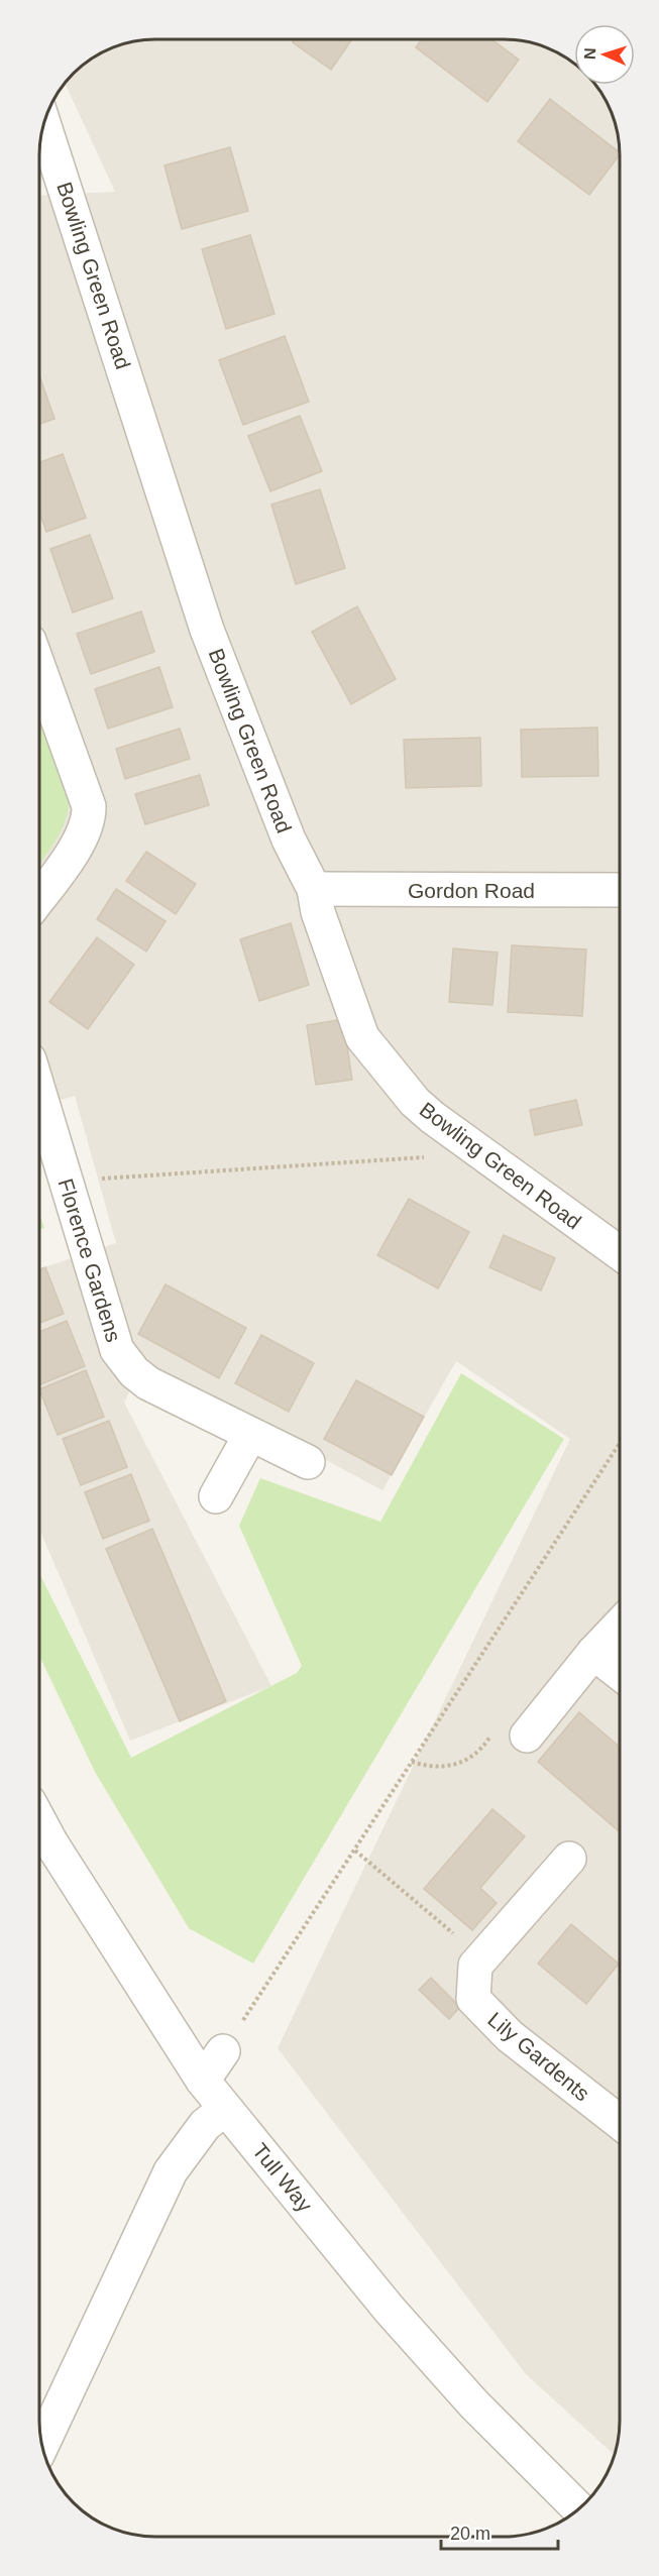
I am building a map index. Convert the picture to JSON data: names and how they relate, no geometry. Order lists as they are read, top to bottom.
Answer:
{
  "streets": {
    "street": [
      "Bowling Green Road",
      "Gordon Road",
      "Florence Gardens",
      "Lily Gardents",
      "Tull Way"
    ]
  },
  "crossings": [
    ["Bowling Green Road", "Gordon Road"]
  ],
  "scale_bar": "20 m",
  "north": "left"
}
